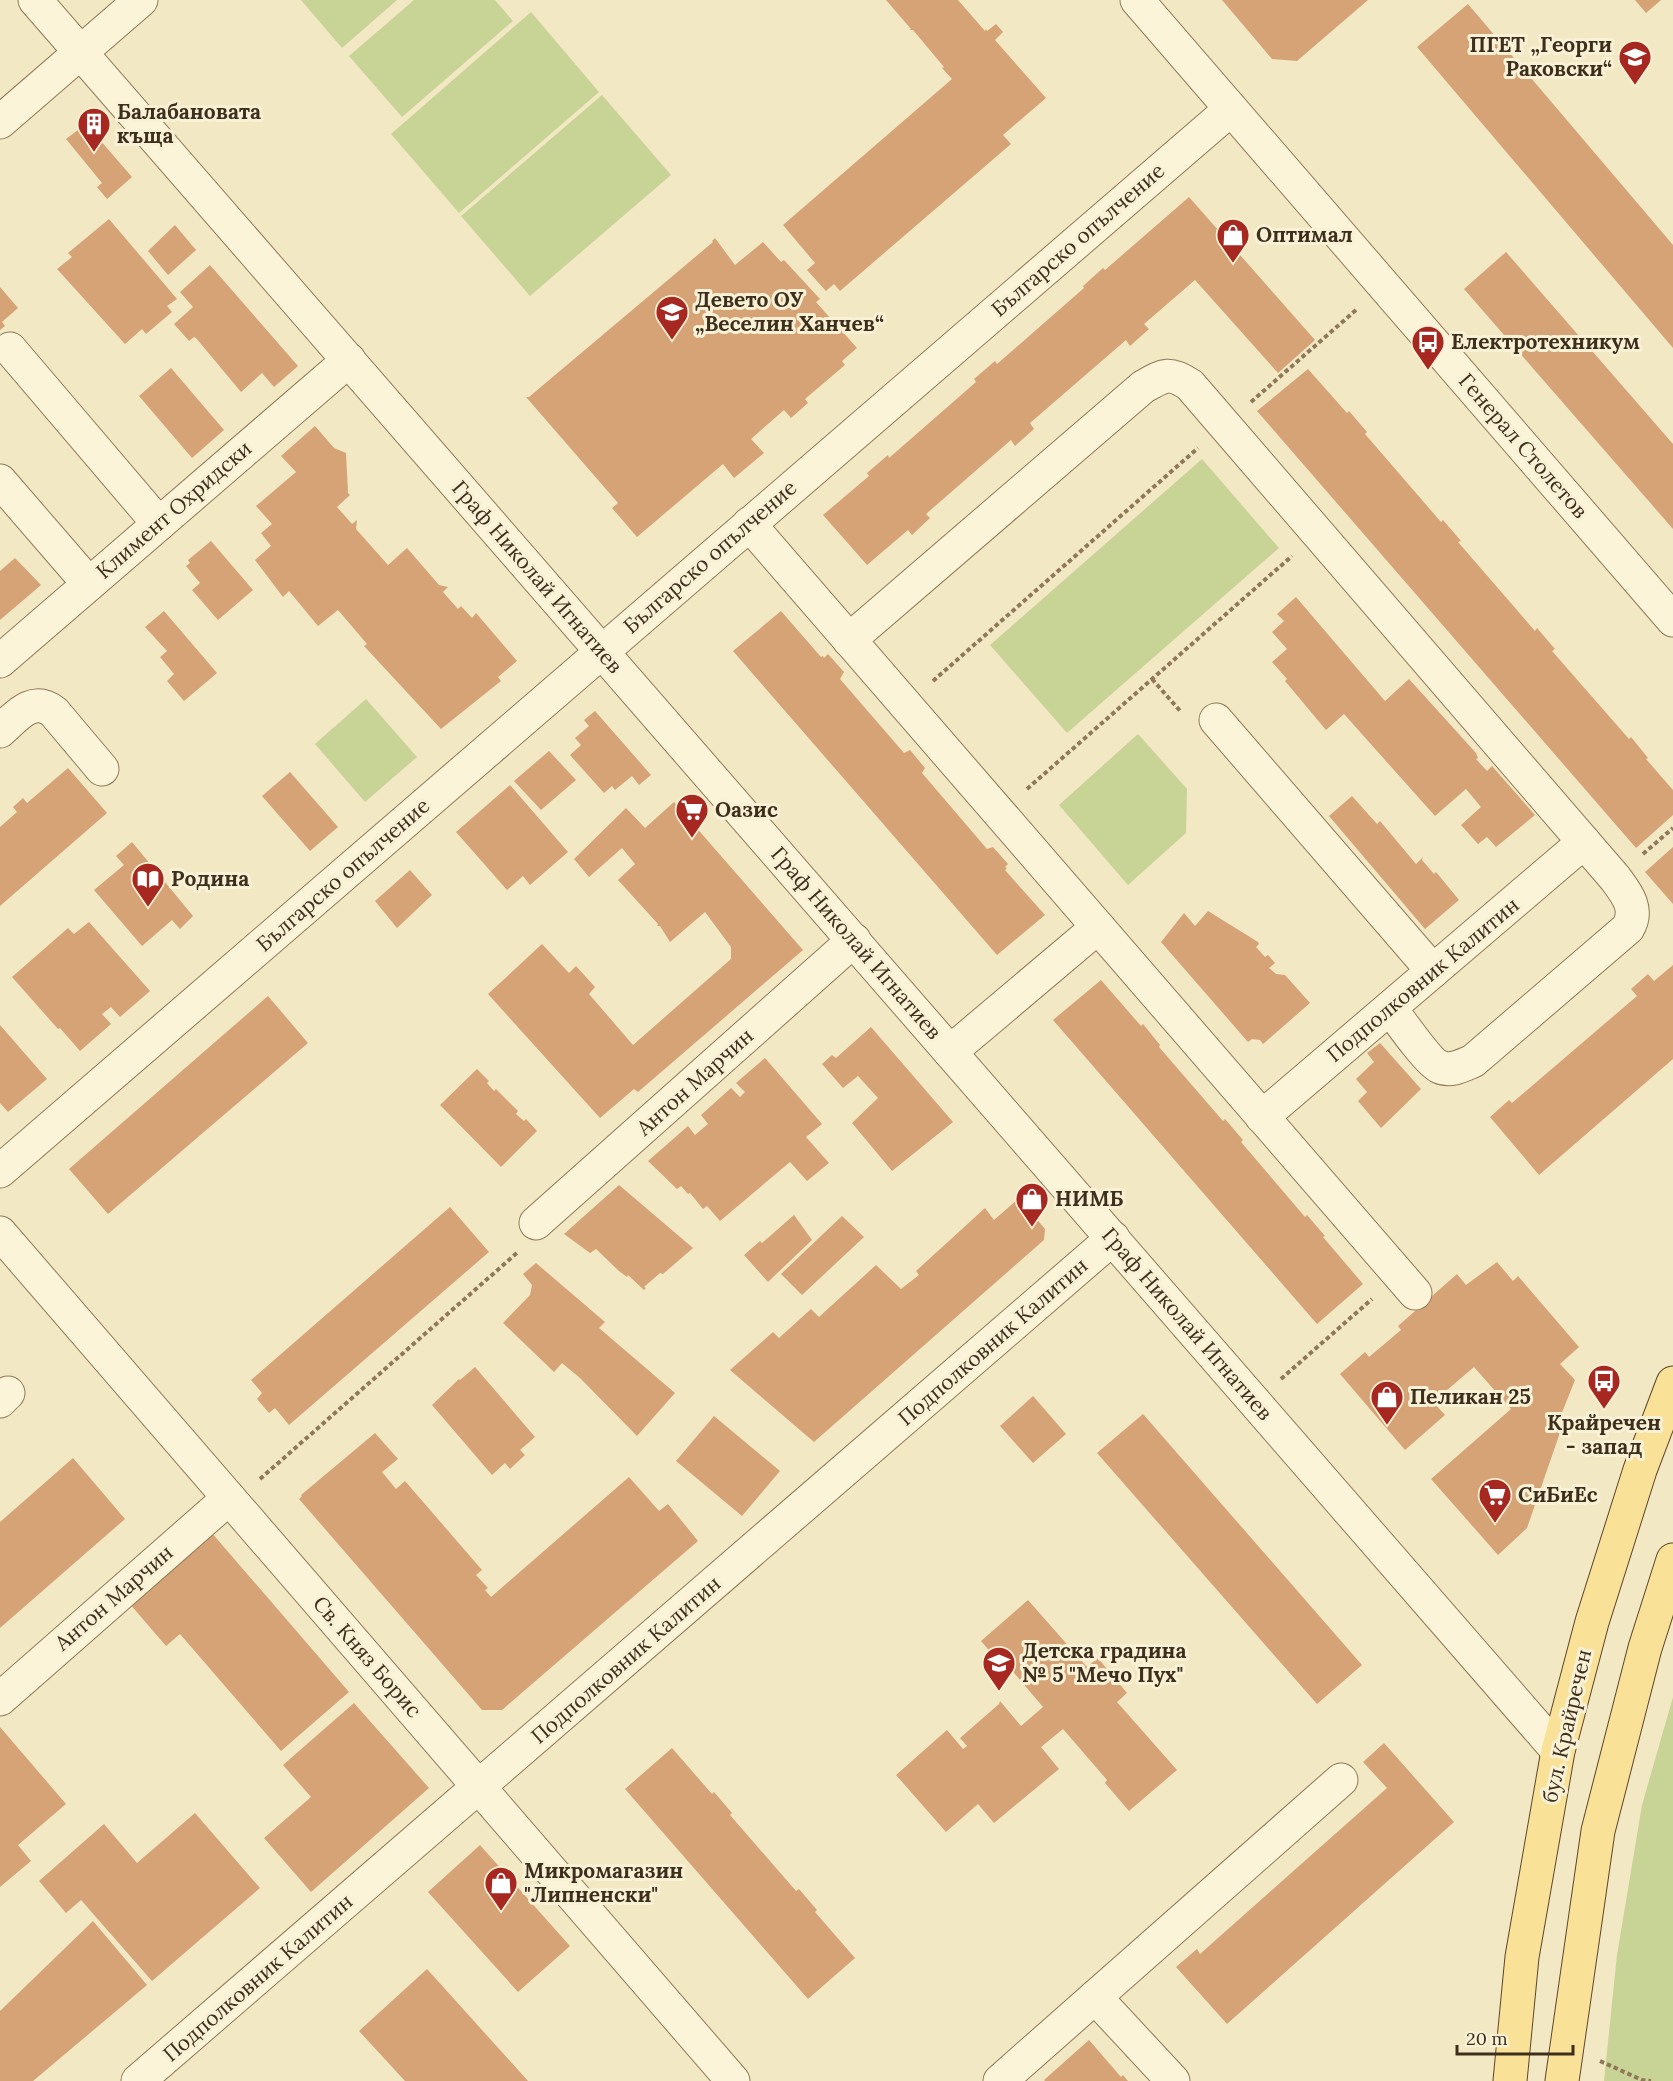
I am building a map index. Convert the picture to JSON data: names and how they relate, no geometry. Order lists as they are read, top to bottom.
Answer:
{
  "streets": {
    "main road": ["бул. Крайречен"],
    "street": [
      "Българско опълчение",
      "Генерал Столетов",
      "Климент Охридски",
      "Граф Николай Игнатиев",
      "Подполковник Калитин",
      "Антон Марчин",
      "Св. Княз Борис"
    ]
  },
  "crossings": [
    ["Българско опълчение", "Генерал Столетов"],
    ["Българско опълчение", "Граф Николай Игнатиев"],
    ["Климент Охридски", "Граф Николай Игнатиев"],
    ["Граф Николай Игнатиев", "Подполковник Калитин"],
    ["Граф Николай Игнатиев", "Антон Марчин"],
    ["Граф Николай Игнатиев", "бул. Крайречен"],
    ["Подполковник Калитин", "Св. Княз Борис"],
    ["Антон Марчин", "Св. Княз Борис"]
  ],
  "places": {
    "school or university": ["ПГЕТ „Георги Раковски“", "Девето ОУ „Веселин Ханчев“", "Детска градина № 5 \"Мечо Пух\""],
    "building": ["Балабановата къща"],
    "shop": [
      "Оптимал",
      "НИМБ",
      "Пеликан 25",
      "Микромагазин \"Липненски\""
    ],
    "bus stop": ["Електротехникум", "Крайречен - запад"],
    "supermarket": ["Оазис", "СиБиЕс"],
    "library": ["Родина"]
  },
  "scale_bar": "20 m"
}
